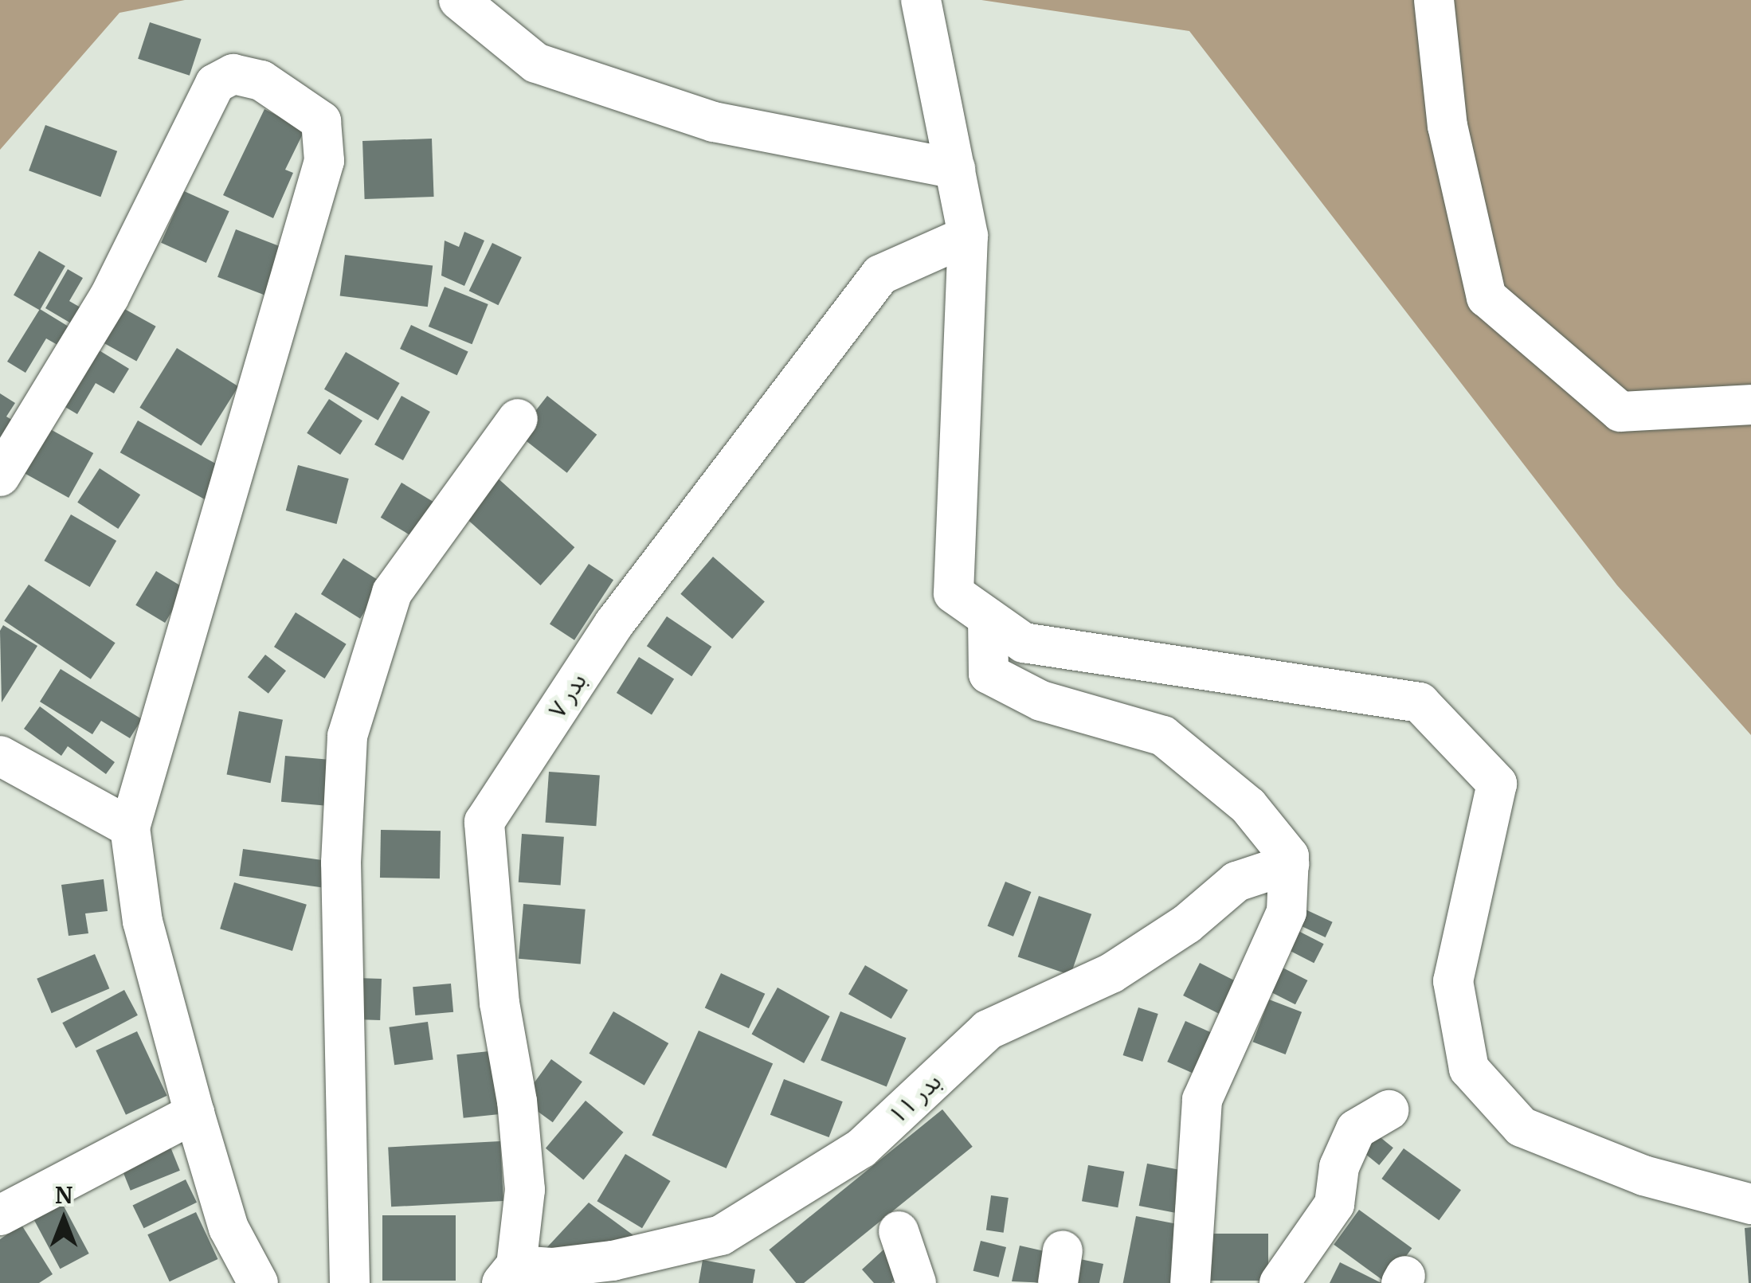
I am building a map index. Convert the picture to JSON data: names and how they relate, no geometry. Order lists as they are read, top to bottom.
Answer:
{
  "streets": {
    "street": ["بدر ۷", "بدر ۱۱"]
  },
  "crossings": [
    ["بدر ۷", "بدر ۱۱"]
  ],
  "north": "top"
}
